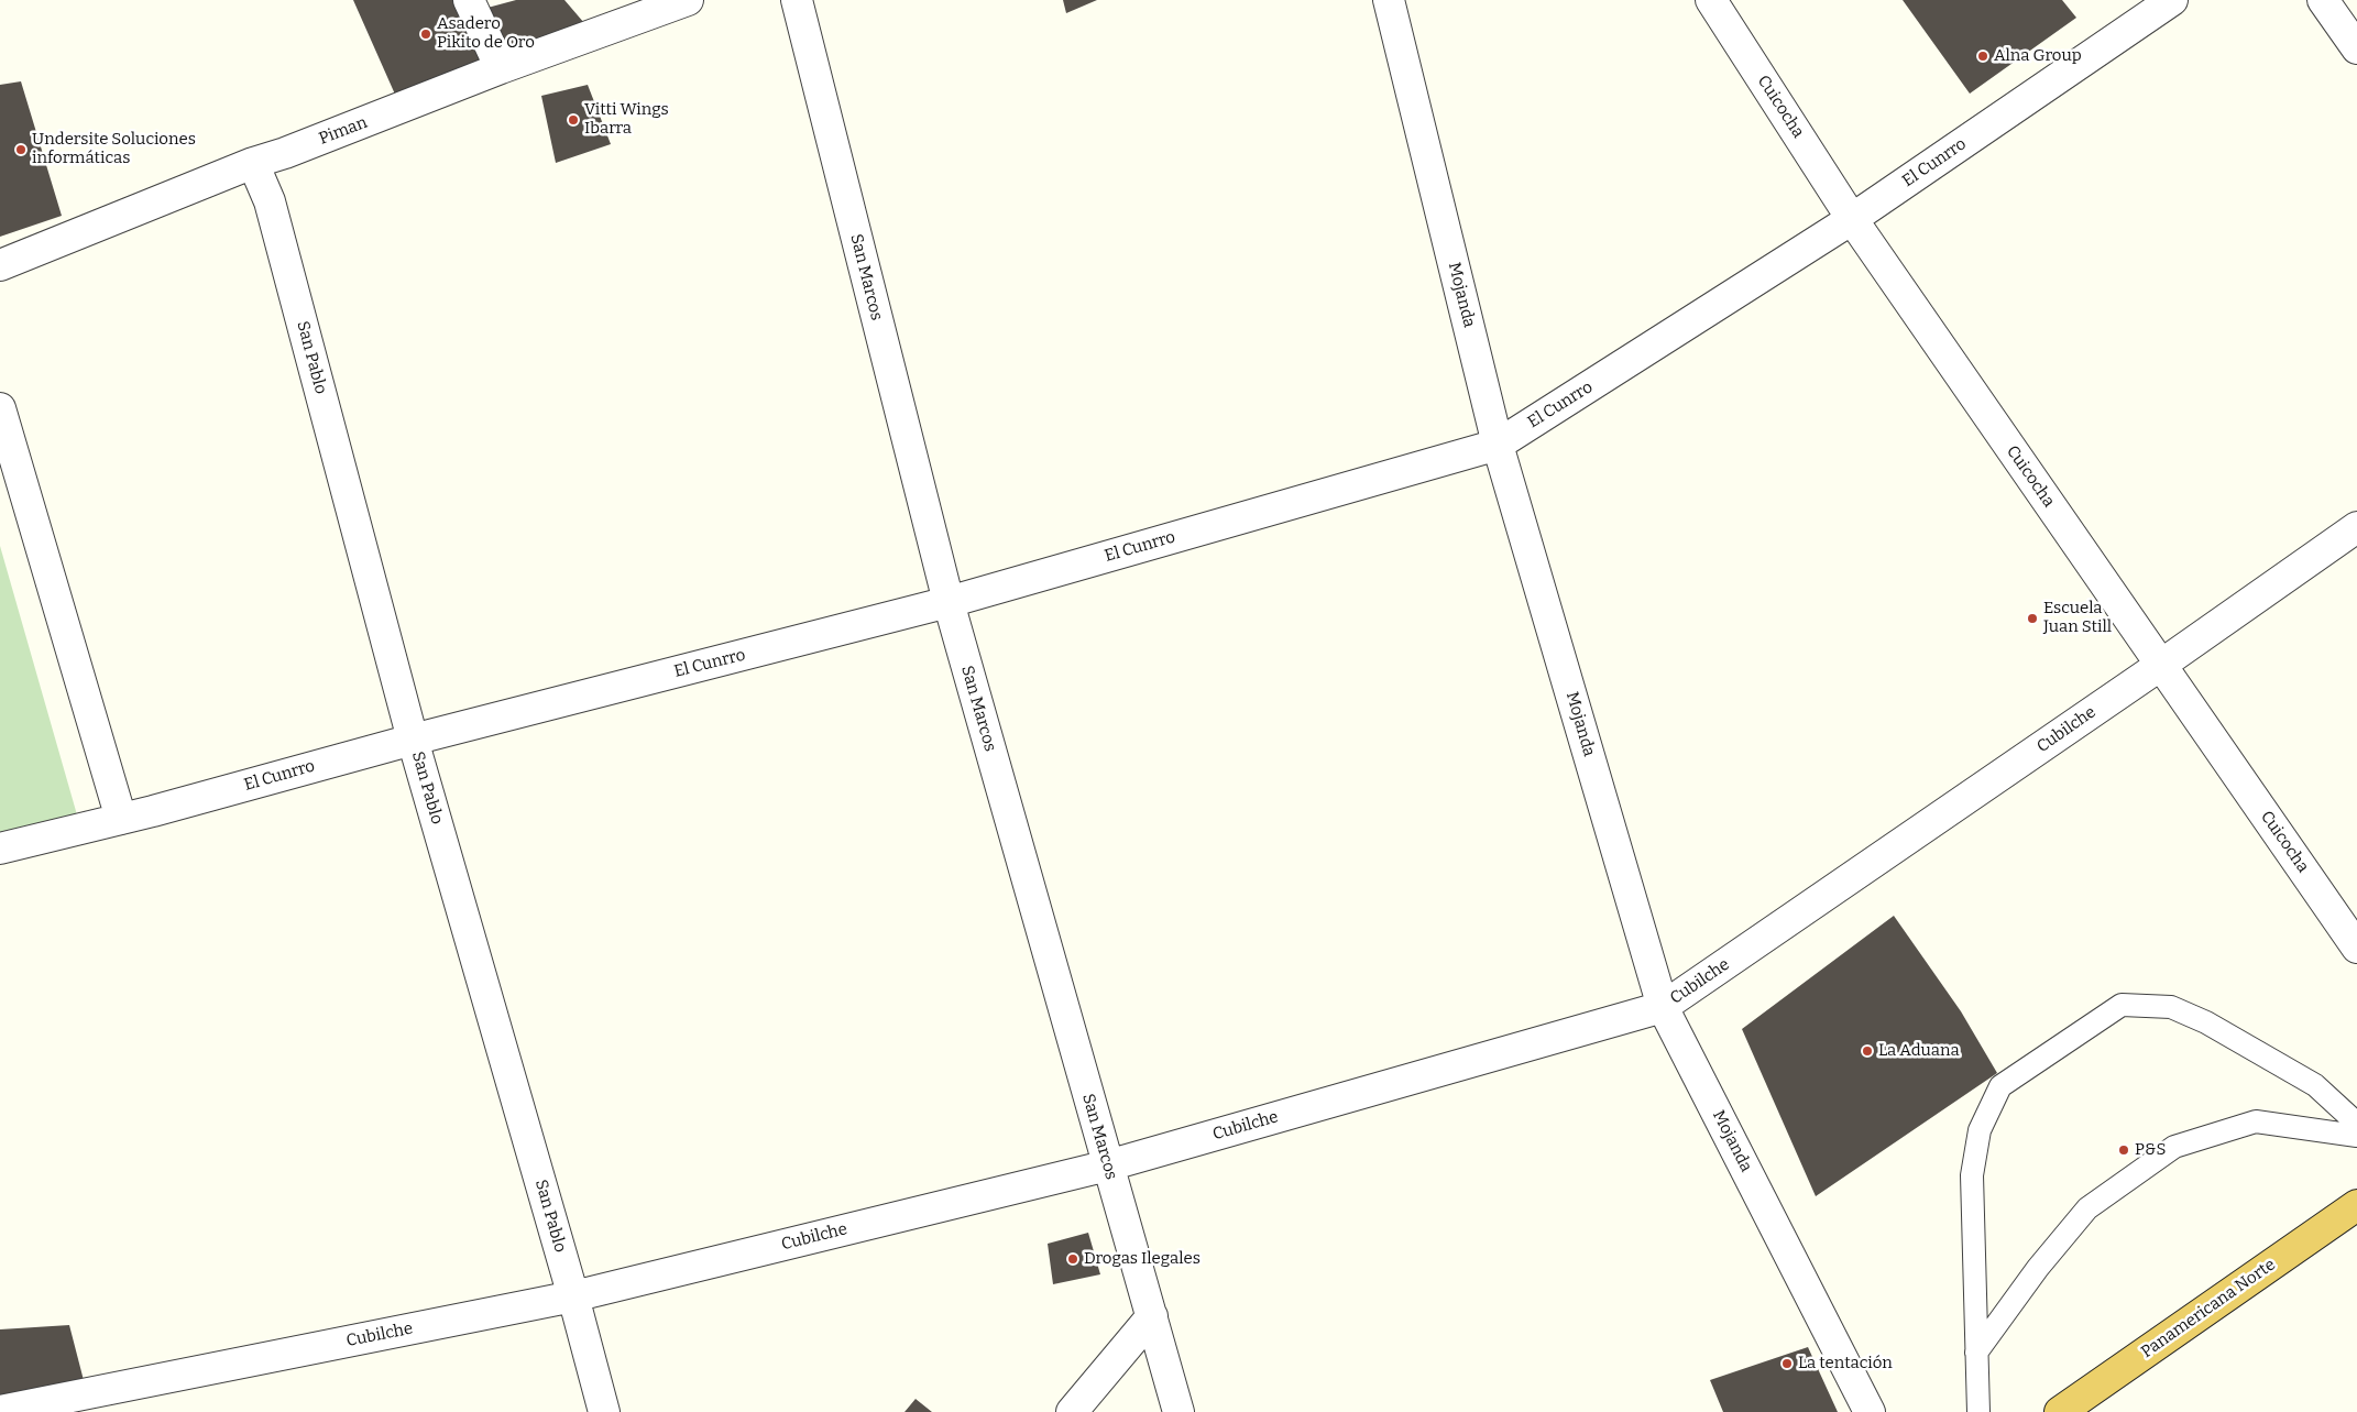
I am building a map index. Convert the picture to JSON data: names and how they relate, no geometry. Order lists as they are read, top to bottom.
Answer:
{
  "streets": {
    "highway": ["Panamericana Norte"],
    "street": [
      "Cuicocha",
      "Piman",
      "El Cunrro",
      "San Marcos",
      "Mojanda",
      "San Pablo",
      "Cubilche"
    ]
  },
  "crossings": [
    ["Cuicocha", "El Cunrro"],
    ["Cuicocha", "Cubilche"],
    ["Piman", "San Pablo"],
    ["El Cunrro", "San Marcos"],
    ["El Cunrro", "Mojanda"],
    ["El Cunrro", "San Pablo"],
    ["San Marcos", "Cubilche"],
    ["Mojanda", "Cubilche"],
    ["San Pablo", "Cubilche"]
  ],
  "places": [
    "Asadero Pikito de Oro",
    "Alna Group",
    "Vitti Wings Ibarra",
    "Undersite Soluciones informáticas",
    "Escuela Juan Still",
    "La Aduana",
    "P&S",
    "Drogas Ilegales",
    "La tentación"
  ]
}
